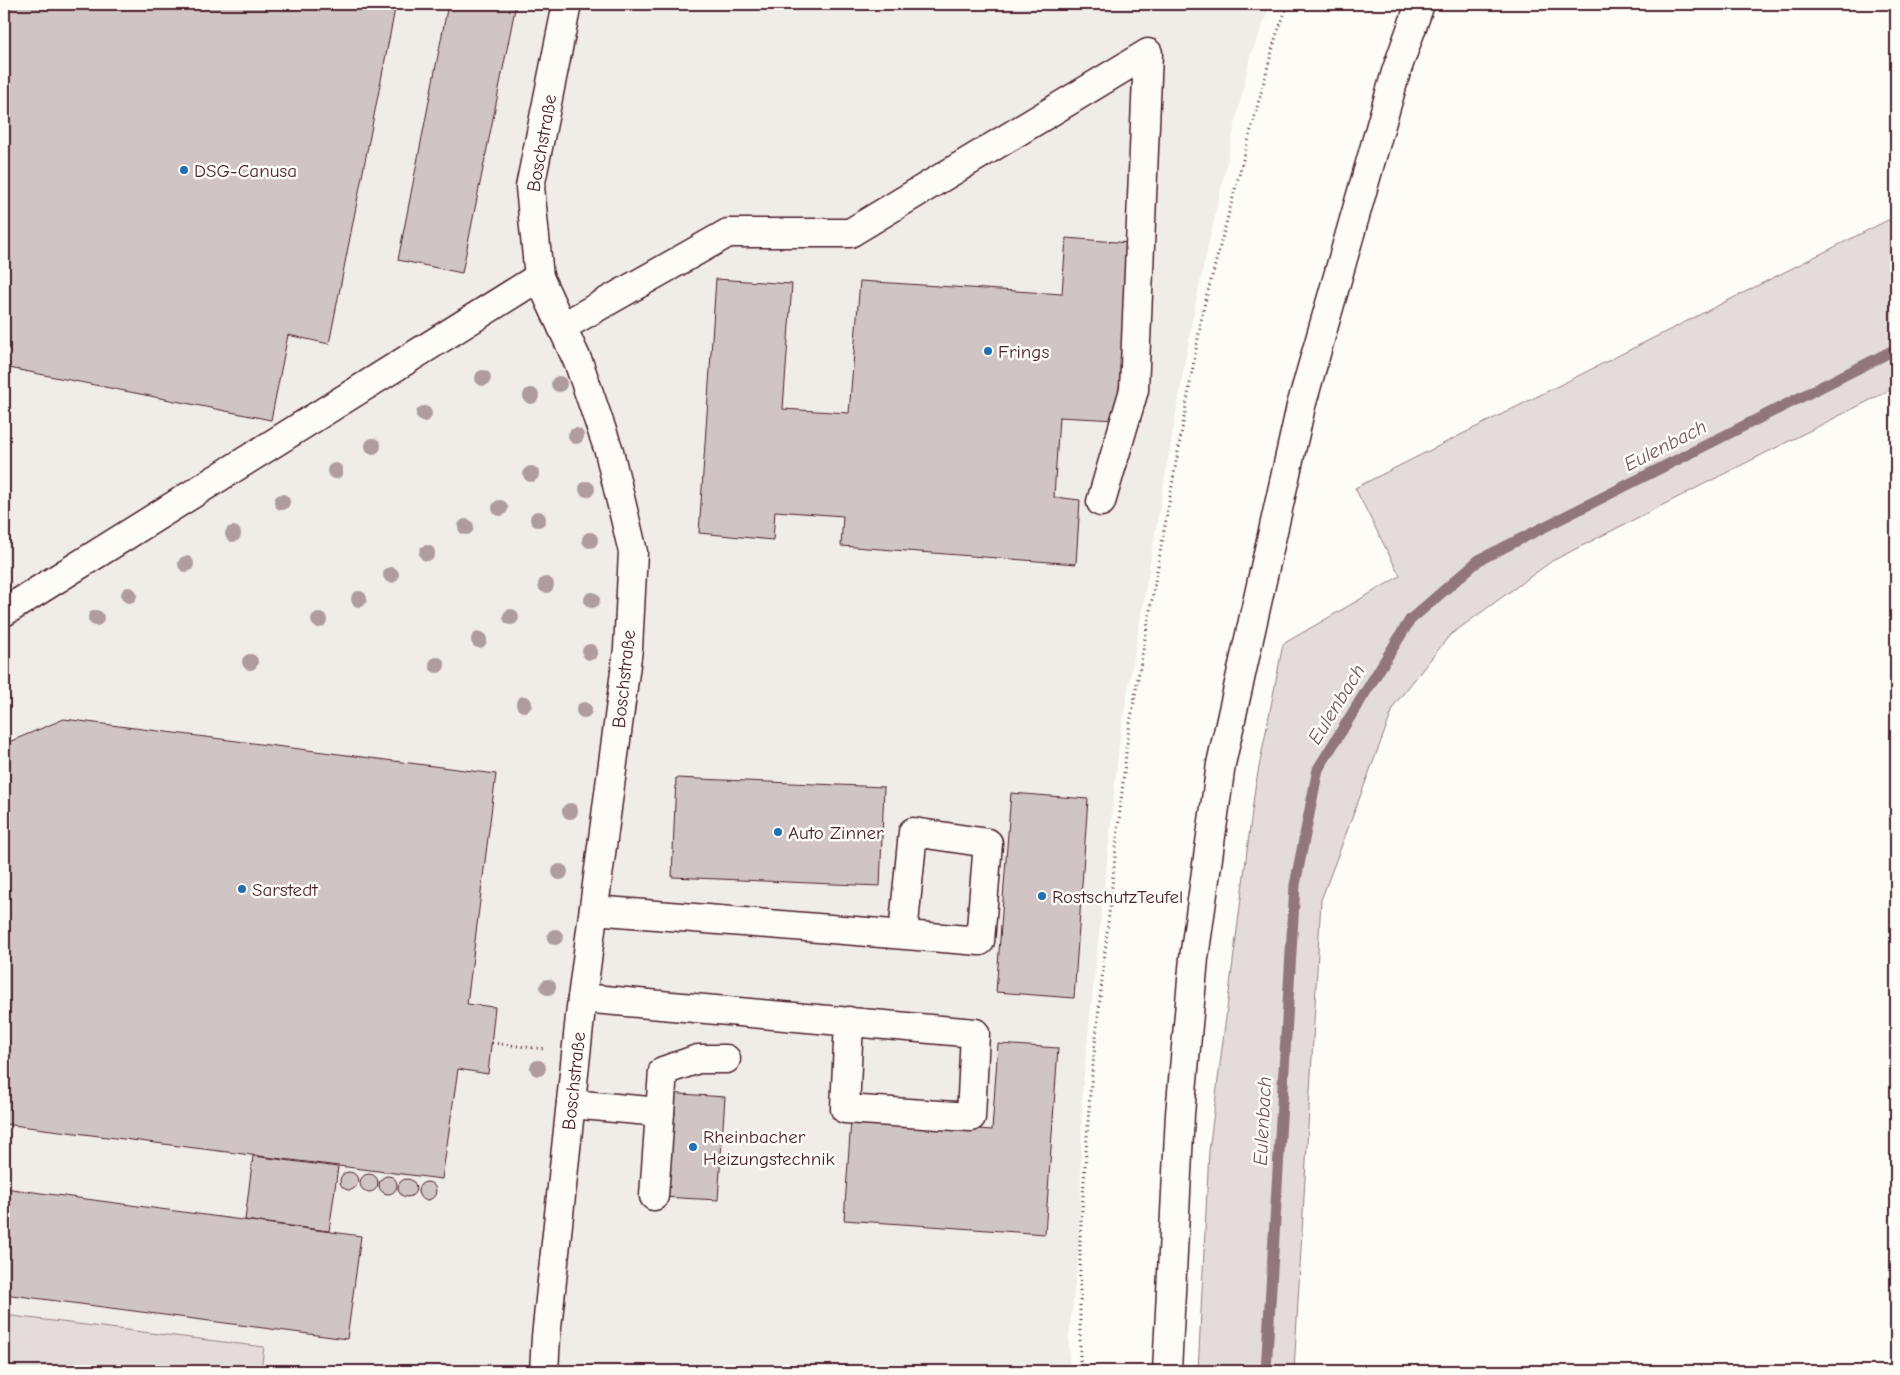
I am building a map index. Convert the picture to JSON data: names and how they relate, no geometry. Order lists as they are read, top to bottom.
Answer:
{
  "streets": {
    "street": ["Boschstraße"]
  },
  "water": ["Eulenbach"],
  "places": [
    "DSG-Canusa",
    "Frings",
    "Auto Zinner",
    "Sarstedt",
    "RostschutzTeufel",
    "Rheinbacher Heizungstechnik"
  ]
}
